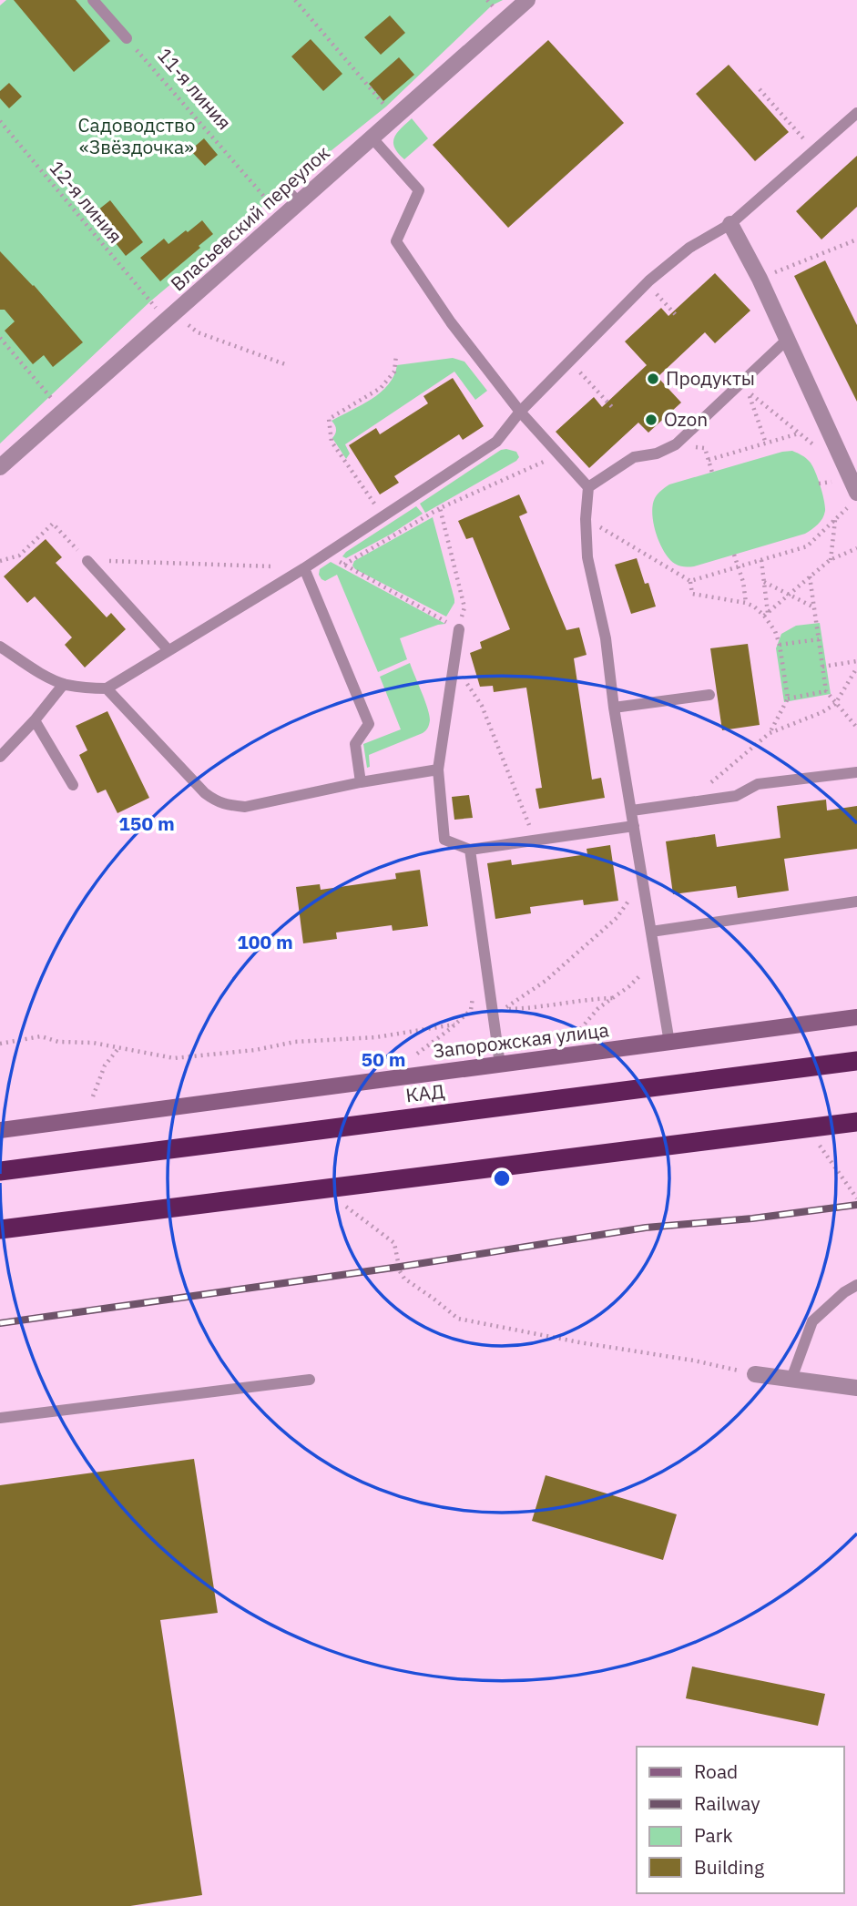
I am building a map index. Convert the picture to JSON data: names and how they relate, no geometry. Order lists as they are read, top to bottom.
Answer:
{
  "streets": {
    "highway": ["КАД"],
    "street": ["Власьевский переулок", "Запорожская улица"],
    "path": ["11-я линия", "12-я линия"]
  },
  "parks": ["Садоводство «Звёздочка»"],
  "places": ["Продукты", "Ozon"],
  "legend": [
    "Road",
    "Railway",
    "Park",
    "Building"
  ],
  "rings": ["150 m", "100 m", "50 m"]
}
